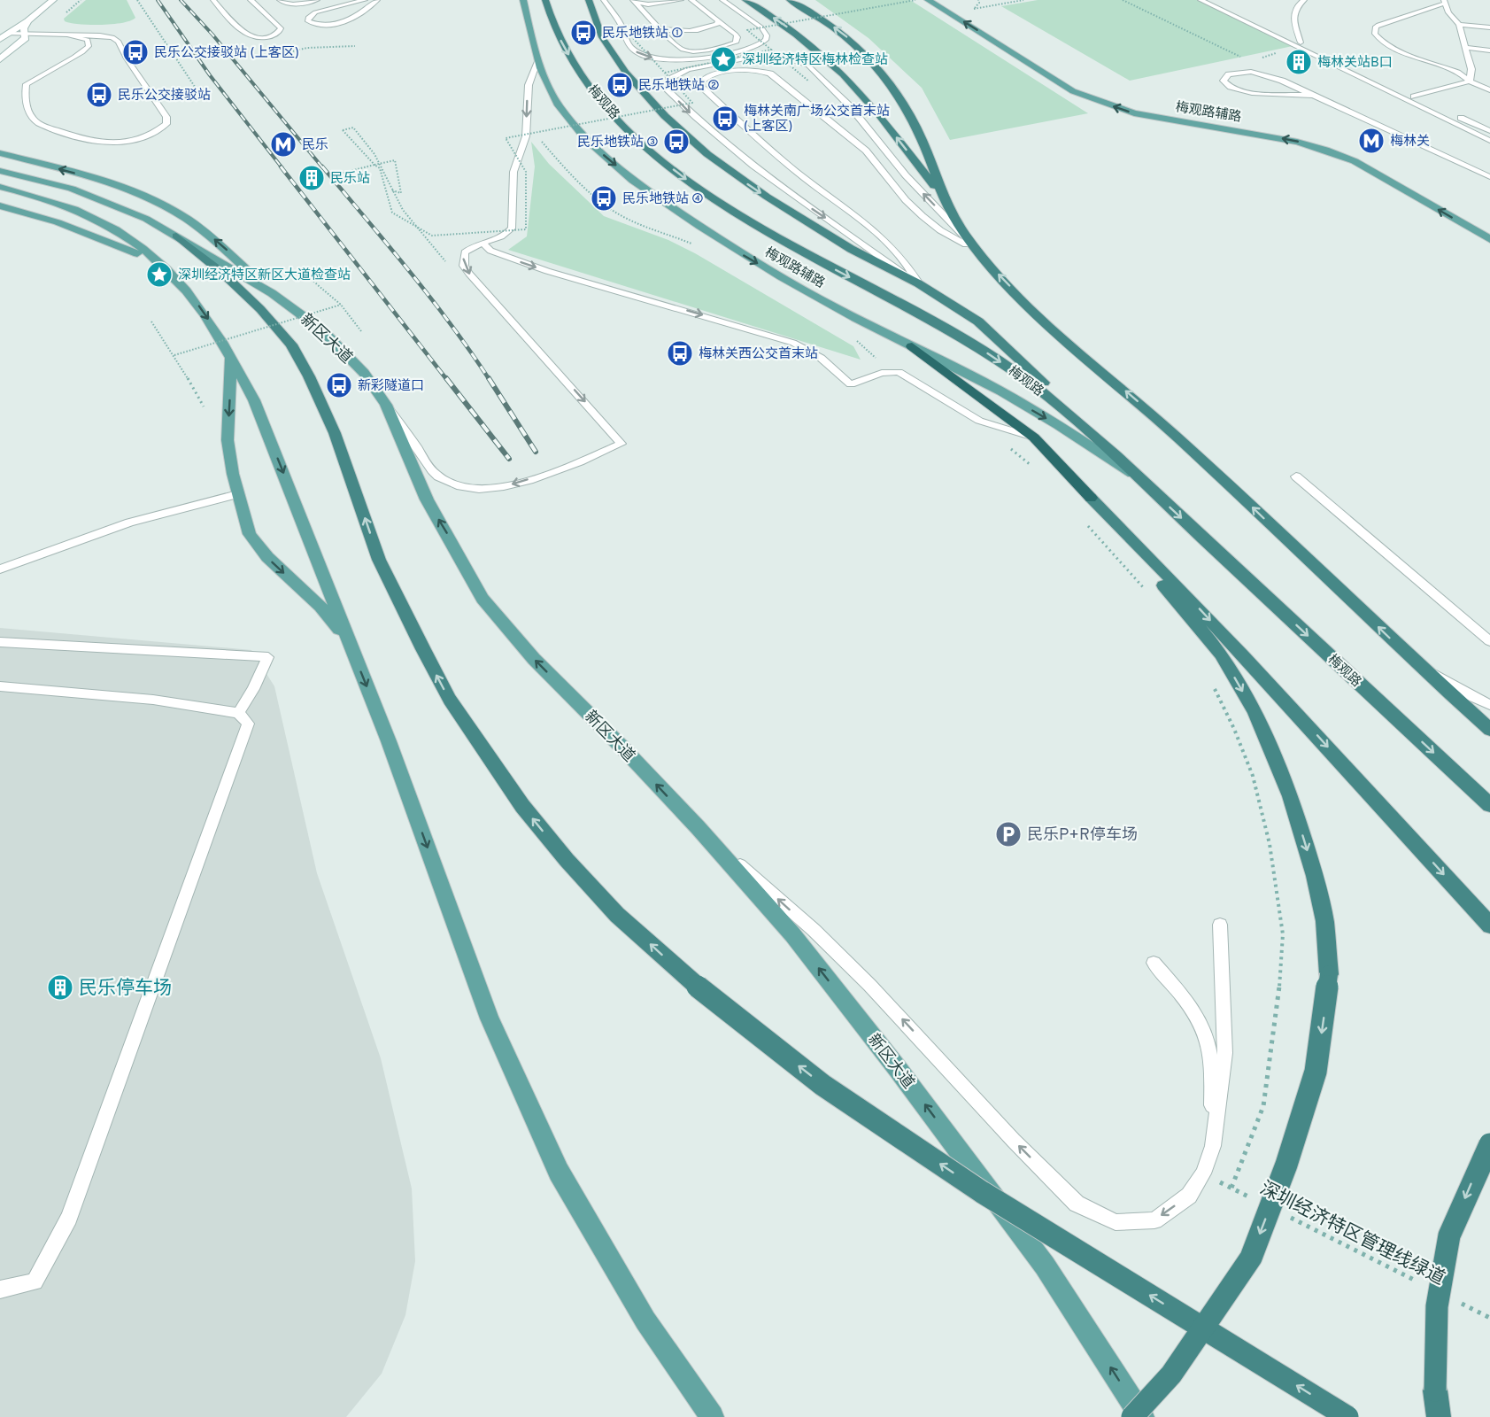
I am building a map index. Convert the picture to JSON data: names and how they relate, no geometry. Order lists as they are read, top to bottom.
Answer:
{
  "streets": {
    "highway": ["梅观路"],
    "main road": ["梅观路辅路", "新区大道"],
    "path": ["深圳经济特区管理线绿道"]
  },
  "crossings": [
    ["梅观路", "梅观路辅路"]
  ],
  "one_way": ["新区大道"],
  "places": {
    "bus stop": [
      "民乐地铁站 ①",
      "民乐公交接驳站 (上客区)",
      "民乐地铁站 ②",
      "民乐公交接驳站",
      "梅林关南广场公交首末站 (上客区)",
      "民乐地铁站 ③",
      "民乐地铁站 ④",
      "梅林关西公交首末站",
      "新彩隧道口"
    ],
    "place": ["深圳经济特区梅林检查站", "深圳经济特区新区大道检查站"],
    "building": ["梅林关站B口", "民乐站", "民乐停车场"],
    "metro station": ["梅林关", "民乐"],
    "parking": ["民乐P+R停车场"]
  }
}
